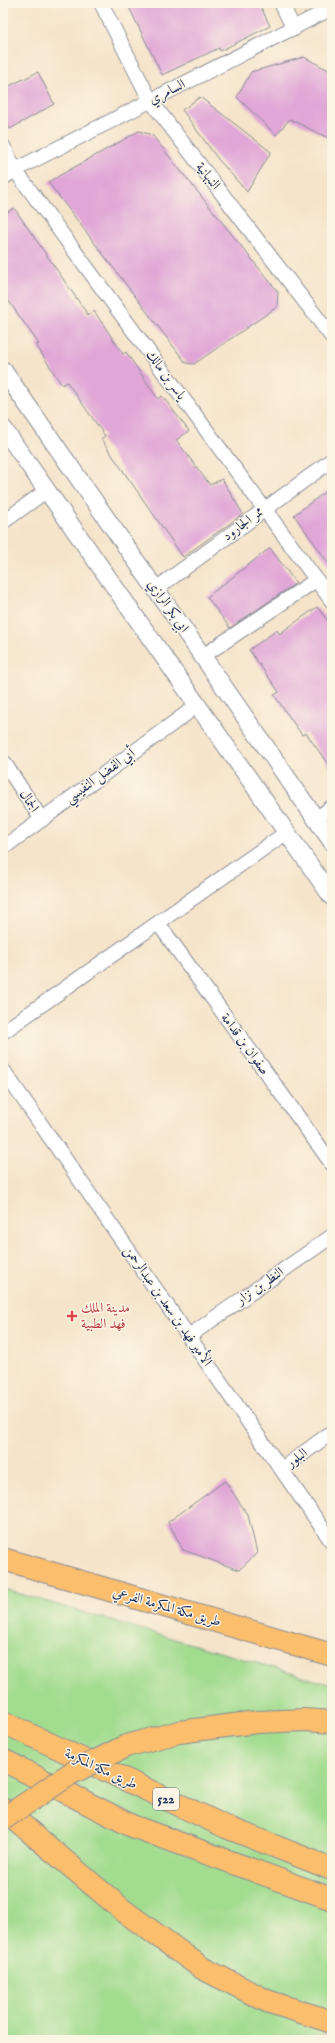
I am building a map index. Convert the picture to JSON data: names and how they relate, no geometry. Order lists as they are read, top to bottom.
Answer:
{
  "streets": {
    "main road": ["طريق مكة المكرمة الفرعي", "طريق مكة المكرمة", "522"],
    "street": [
      "السامري",
      "النبهانية",
      "ياسر بن مالك",
      "ممر الجارود",
      "ابي بكر الرازي",
      "أبي الفضل النفيسي",
      "الجمال",
      "صفوان بن قدامة",
      "النظر بن نزار",
      "الأمير فهد بن سعد بن عبدالرحمن",
      "البلور"
    ]
  },
  "crossings": [
    ["السامري", "النبهانية"],
    ["السامري", "ياسر بن مالك"],
    ["ياسر بن مالك", "ممر الجارود"],
    ["ممر الجارود", "ابي بكر الرازي"],
    ["أبي الفضل النفيسي", "الجمال"],
    ["النظر بن نزار", "الأمير فهد بن سعد بن عبدالرحمن"],
    ["الأمير فهد بن سعد بن عبدالرحمن", "البلور"]
  ],
  "places": {
    "health": ["مدينة الملك فهد الطبية"]
  }
}
